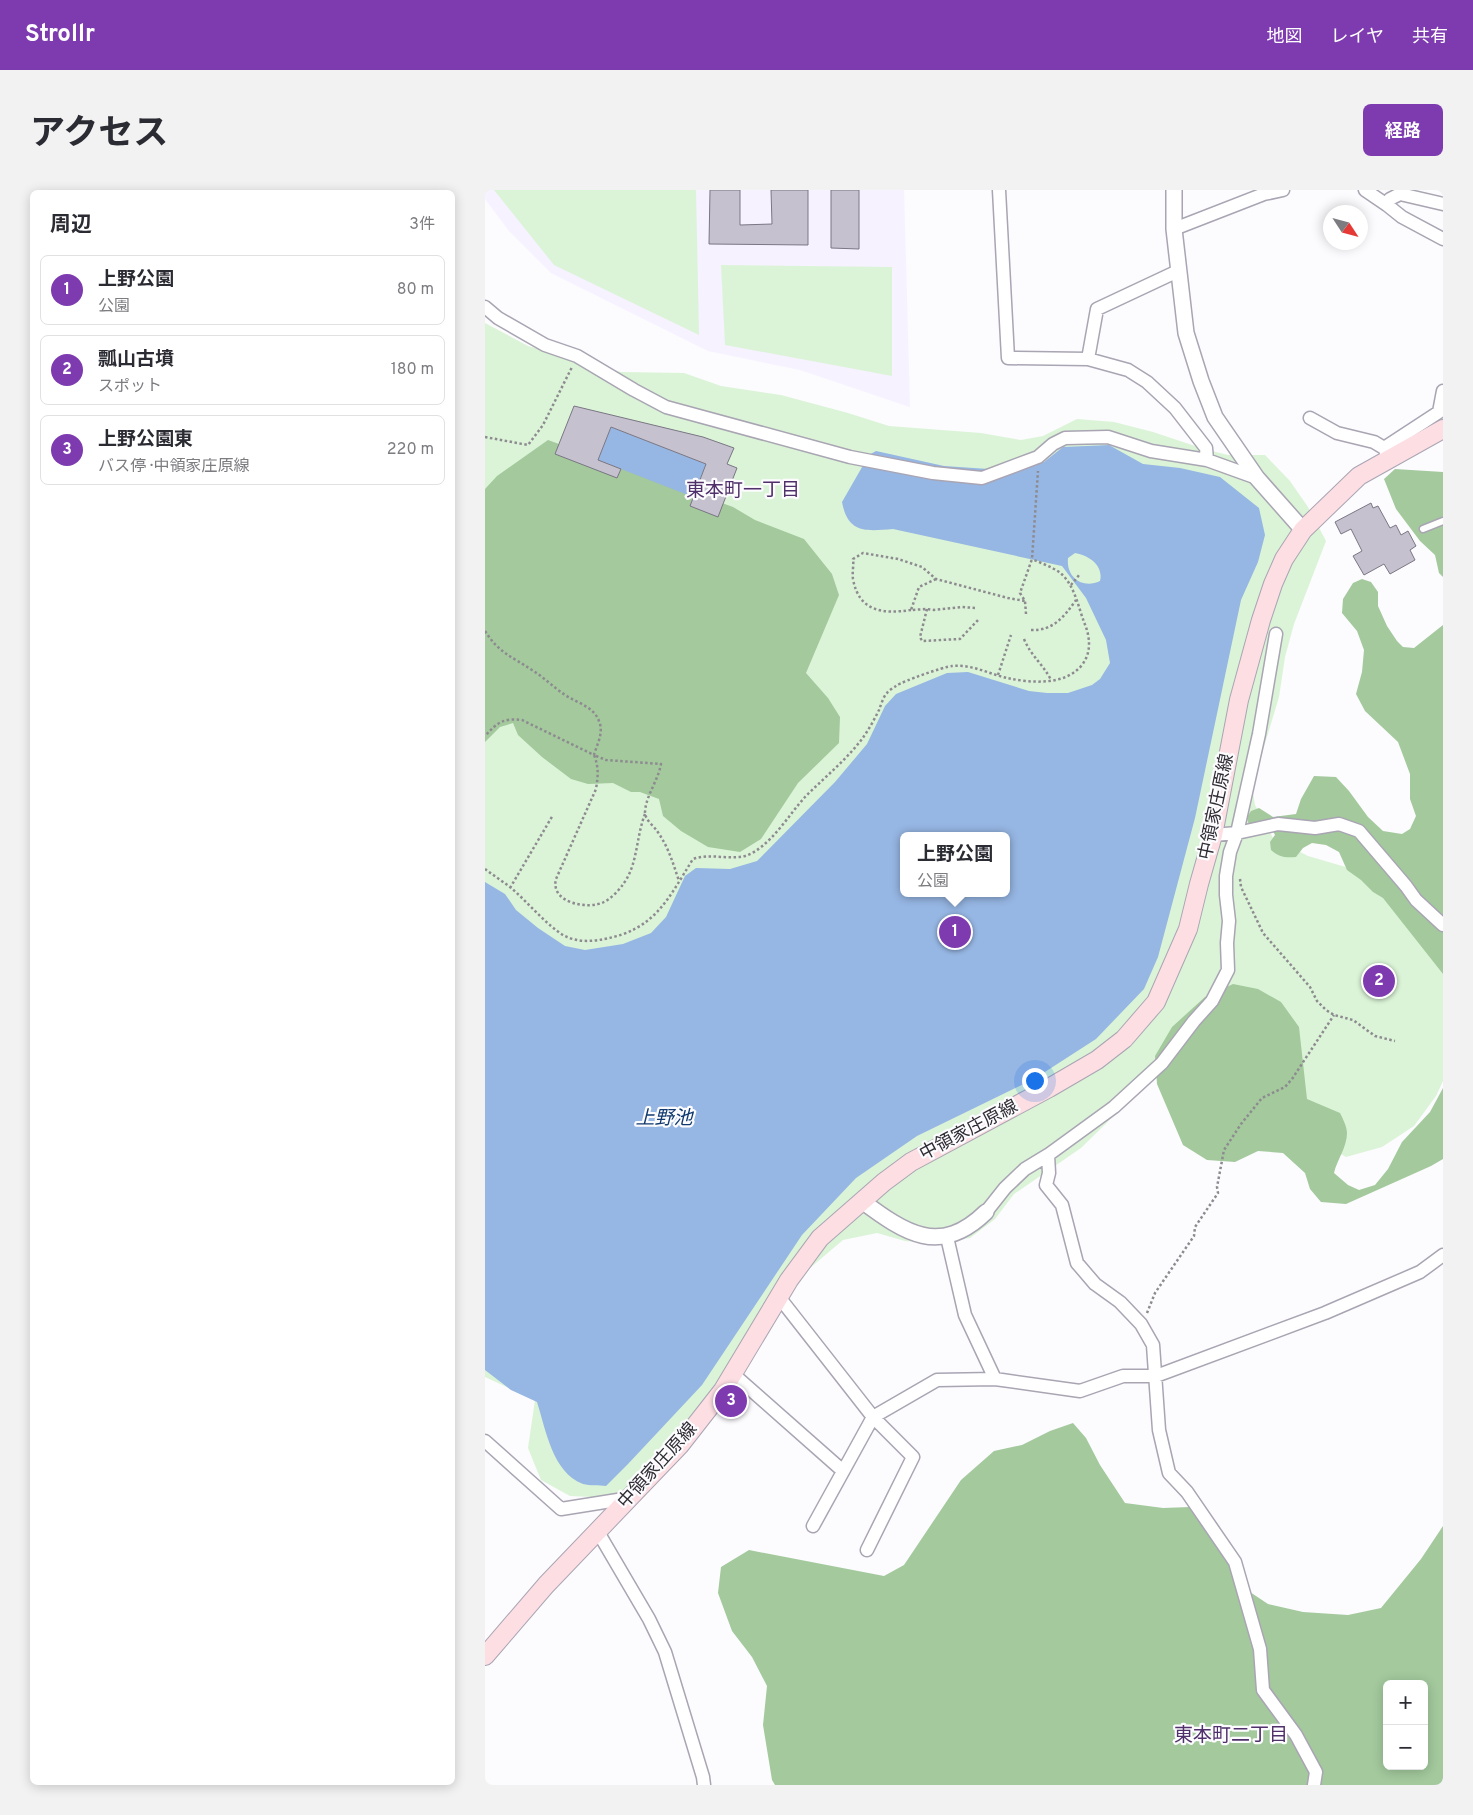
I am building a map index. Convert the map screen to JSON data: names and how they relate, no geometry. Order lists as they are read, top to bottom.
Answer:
{
  "streets": {
    "main road": ["中領家庄原線"]
  },
  "districts": ["東本町一丁目", "東本町二丁目"],
  "water": ["上野池"],
  "north": "bottom right",
  "page": {
    "header": "Strollr",
    "nav": ["地図", "レイヤ", "共有"],
    "title": "アクセス",
    "buttons": "経路",
    "heading": ["周辺", "3件"],
    "list": [
      {
        "mark": "1",
        "name": "上野公園",
        "note": "公園",
        "value": "80 m"
      },
      {
        "mark": "2",
        "name": "瓢山古墳",
        "note": "スポット",
        "value": "180 m"
      },
      {
        "mark": "3",
        "name": "上野公園東",
        "note": "バス停 · 中領家庄原線",
        "value": "220 m"
      }
    ],
    "popup": ["上野公園", "公園"],
    "pins": ["1", "2", "3"],
    "map_buttons": ["+", "−"]
  }
}
